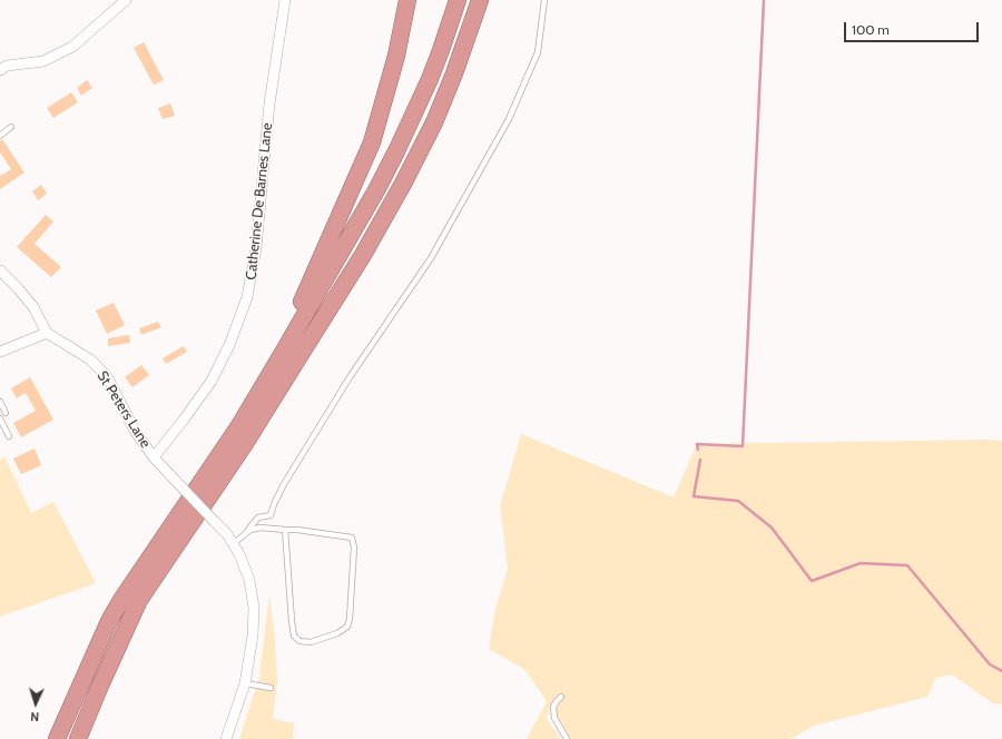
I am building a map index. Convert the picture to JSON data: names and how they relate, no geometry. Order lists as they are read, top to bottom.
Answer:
{
  "streets": {
    "street": ["Catherine De Barnes Lane", "St Peters Lane"]
  },
  "crossings": [
    ["Catherine De Barnes Lane", "St Peters Lane"]
  ],
  "scale_bar": "100 m",
  "north": "bottom"
}
